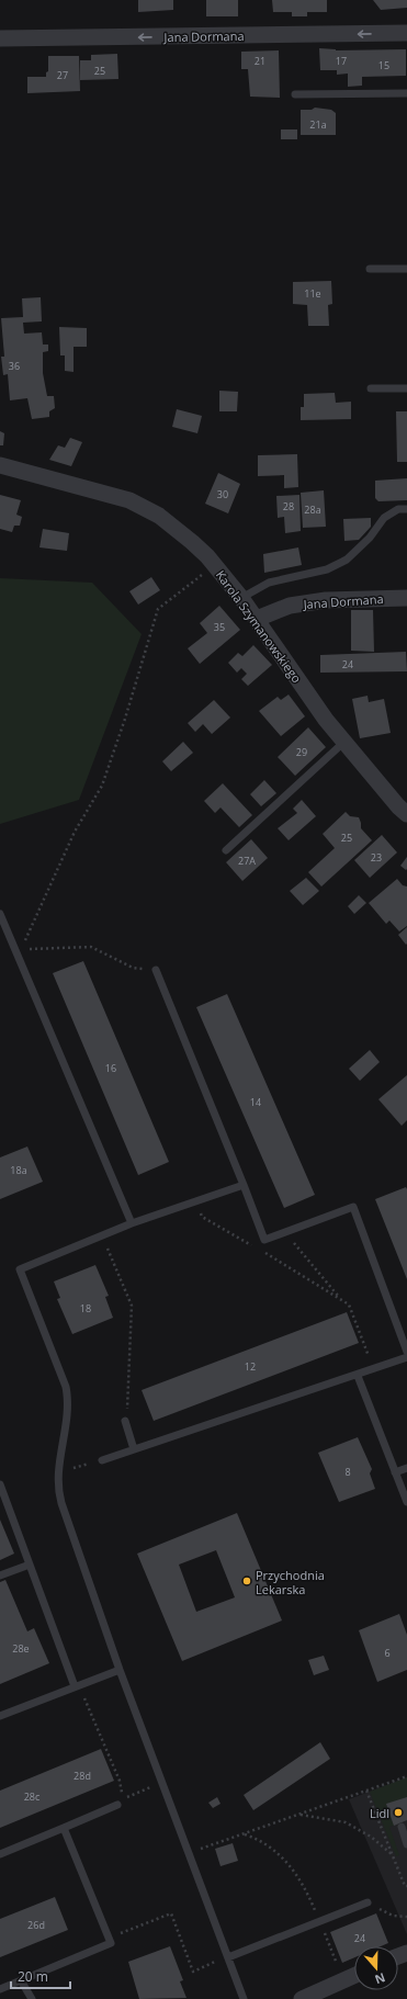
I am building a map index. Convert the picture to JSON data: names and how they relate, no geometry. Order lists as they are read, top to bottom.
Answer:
{
  "streets": {
    "street": ["Jana Dormana", "Karola Szymanowskiego"]
  },
  "crossings": [
    ["Jana Dormana", "Karola Szymanowskiego"]
  ],
  "one_way": ["Jana Dormana"],
  "places": ["Przychodnia Lekarska", "Lidl"],
  "house_numbers": [
    "21",
    "17",
    "15",
    "25",
    "27",
    "21a",
    "11e",
    "36",
    "30",
    "28",
    "28a",
    "35",
    "24",
    "29",
    "25",
    "23",
    "27A",
    "16",
    "14",
    "18a",
    "18",
    "12",
    "8",
    "28e",
    "6",
    "28d",
    "28c",
    "26d",
    "24"
  ],
  "scale_bar": "20 m",
  "north": "bottom"
}
